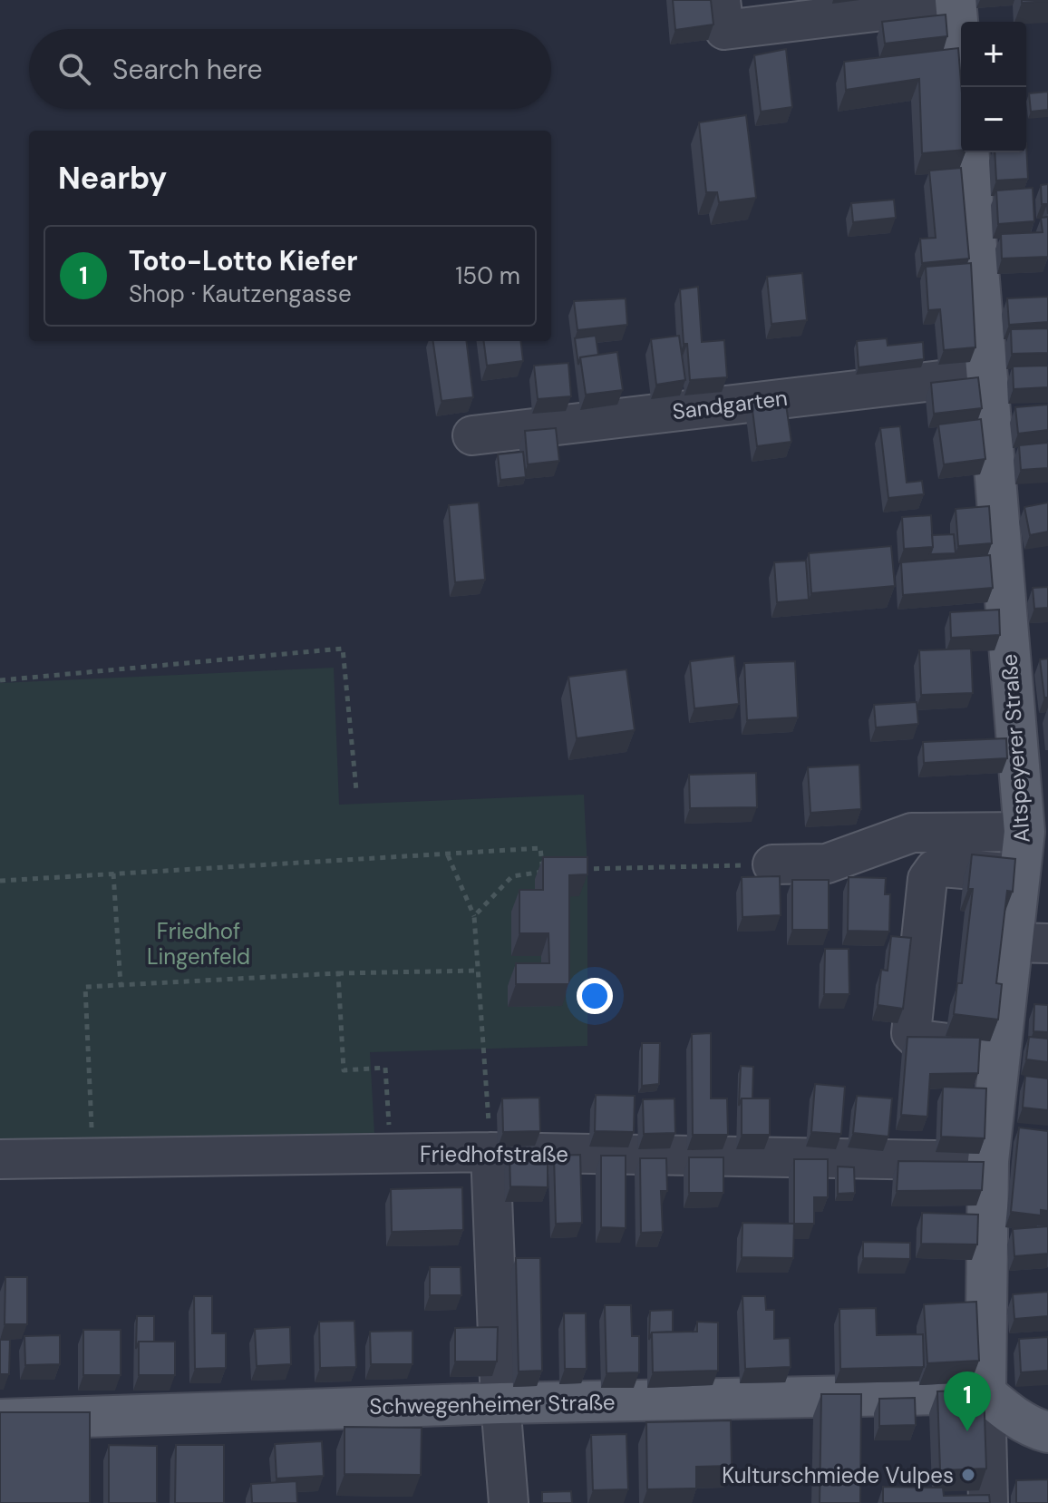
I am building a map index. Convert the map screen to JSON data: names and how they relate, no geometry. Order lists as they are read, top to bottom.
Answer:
{
  "streets": {
    "main road": ["Altspeyerer Straße", "Schwegenheimer Straße"],
    "street": ["Sandgarten", "Friedhofstraße"]
  },
  "crossings": [
    ["Sandgarten", "Altspeyerer Straße"],
    ["Altspeyerer Straße", "Friedhofstraße"],
    ["Altspeyerer Straße", "Schwegenheimer Straße"]
  ],
  "parks": ["Friedhof Lingenfeld"],
  "places": ["Kulturschmiede Vulpes"],
  "page": {
    "map_buttons": ["+", "−"],
    "search": "Search here",
    "heading": "Nearby",
    "list": [
      {
        "mark": "1",
        "name": "Toto-Lotto Kiefer",
        "note": "Shop · Kautzengasse",
        "value": "150 m"
      }
    ],
    "pins": "1"
  }
}
